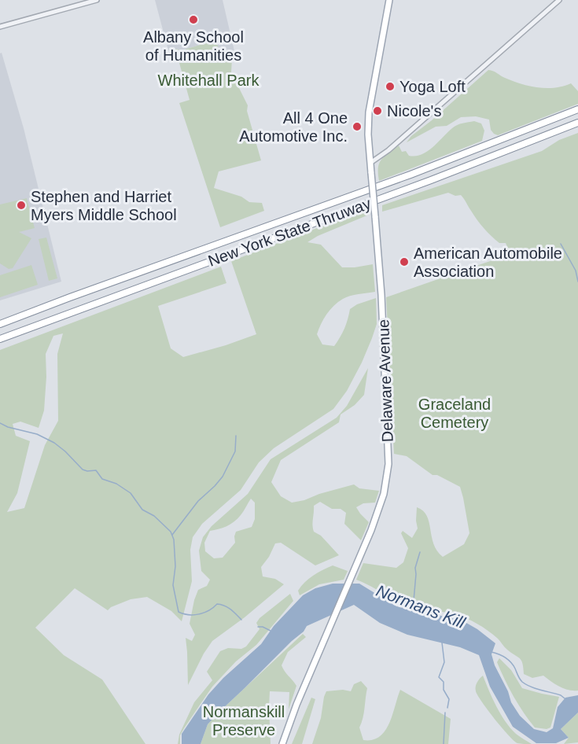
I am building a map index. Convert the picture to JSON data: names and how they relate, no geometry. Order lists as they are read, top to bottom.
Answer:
{
  "streets": {
    "highway": ["New York State Thruway"],
    "main road": ["Delaware Avenue"]
  },
  "water": ["Normans Kill"],
  "parks": ["Whitehall Park", "Graceland Cemetery", "Normanskill Preserve"],
  "places": [
    "Albany School of Humanities",
    "Yoga Loft",
    "Nicole's",
    "All 4 One Automotive Inc.",
    "Stephen and Harriet Myers Middle School",
    "American Automobile Association"
  ]
}
